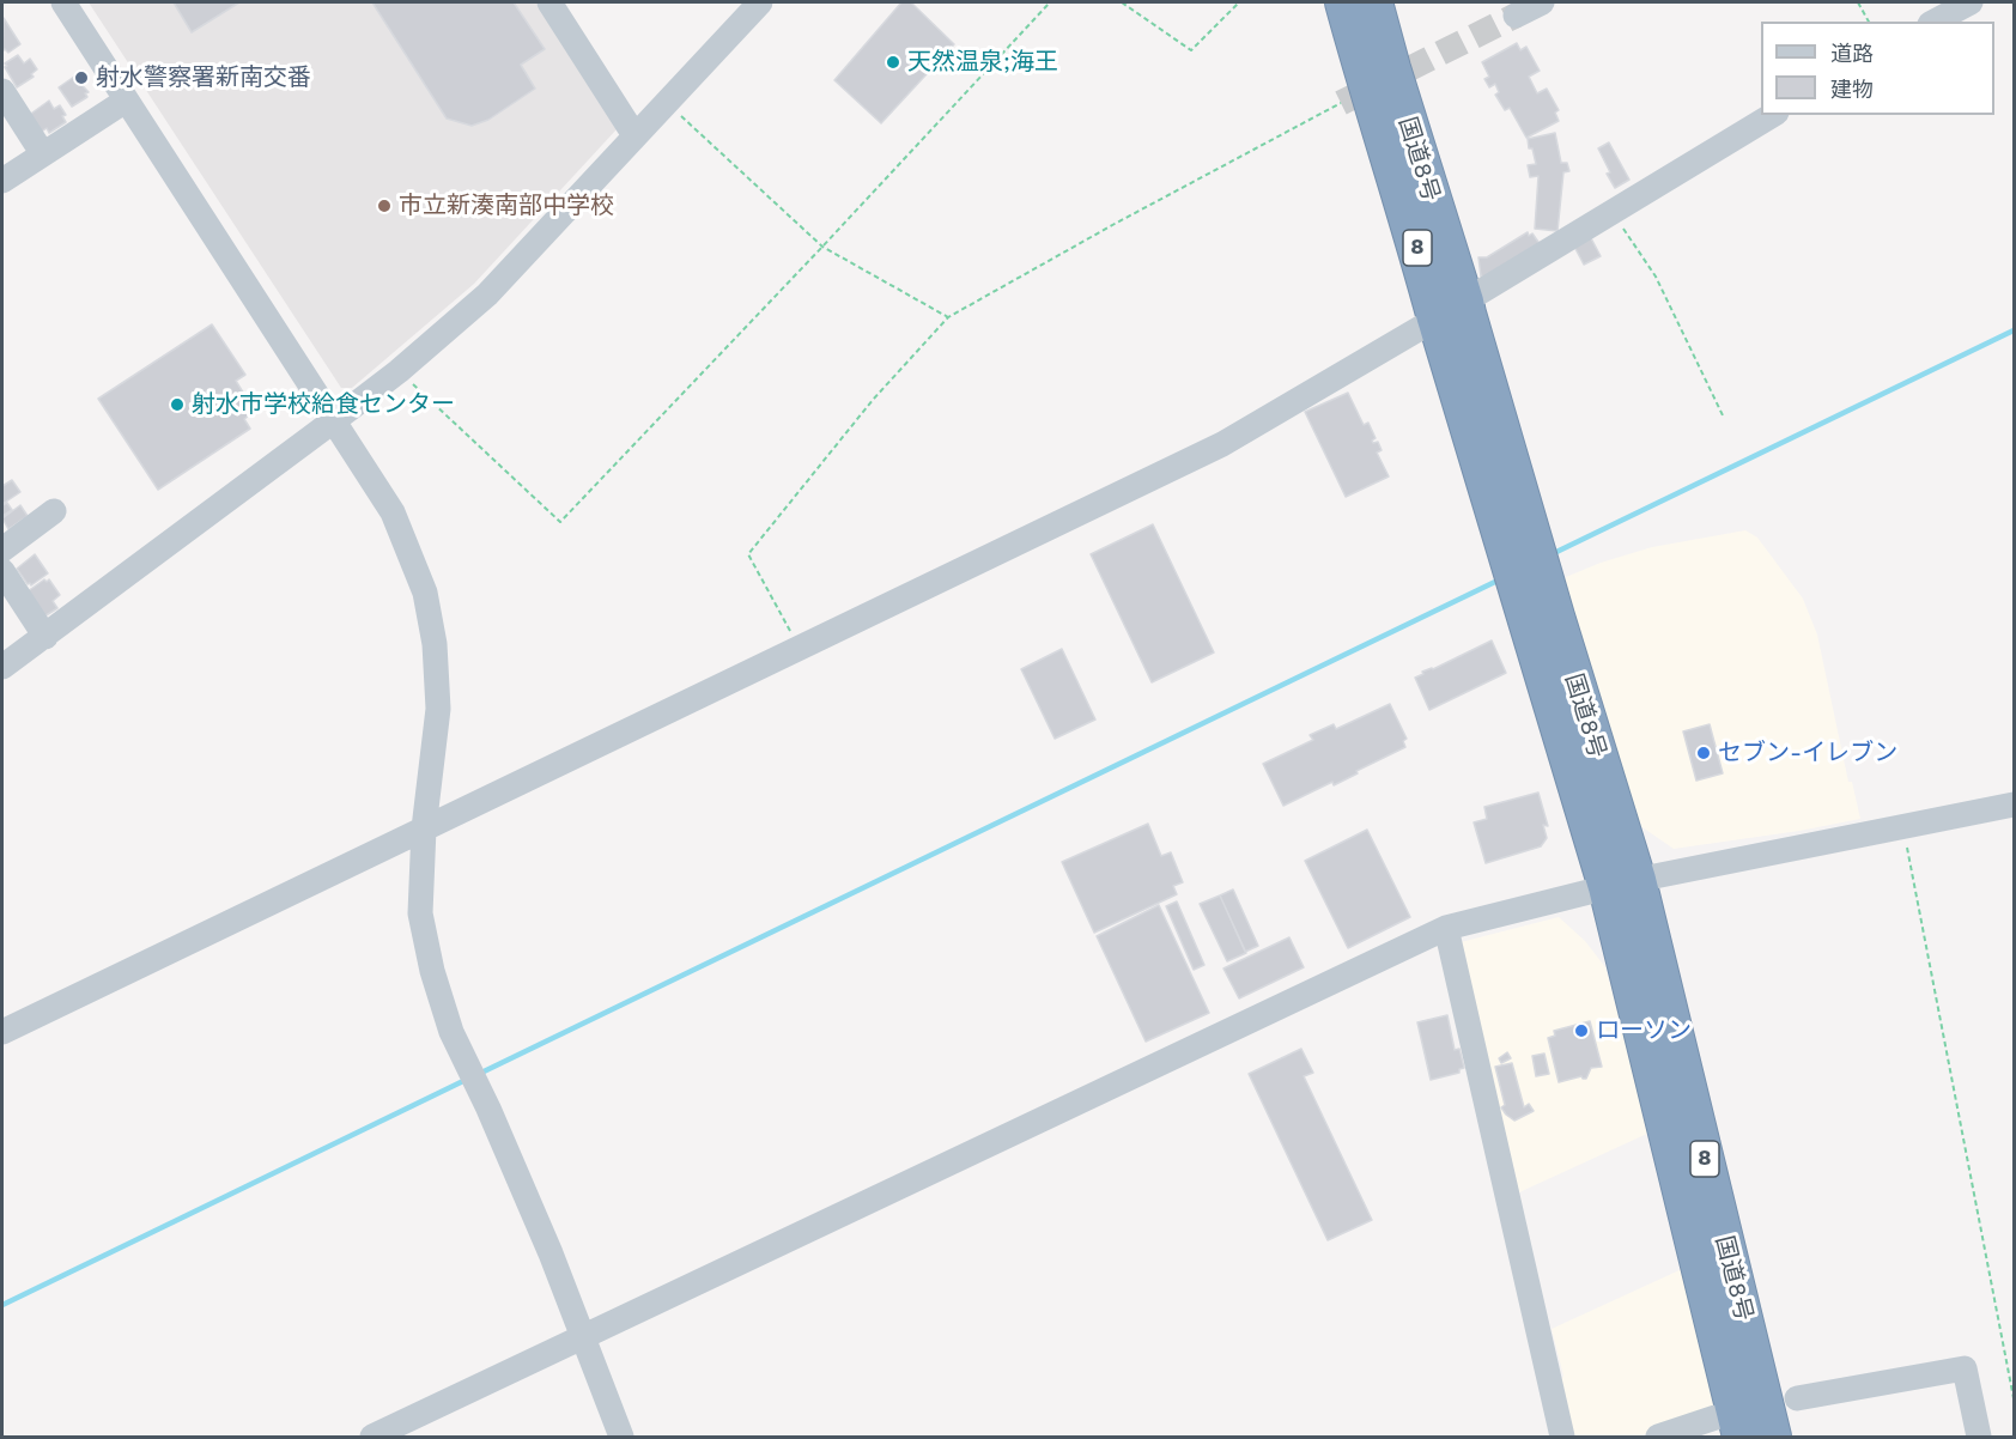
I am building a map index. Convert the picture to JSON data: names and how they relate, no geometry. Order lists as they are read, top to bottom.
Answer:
{
  "streets": {
    "highway": ["国道8号", "8"]
  },
  "crossings": [
    ["国道8号", "8"]
  ],
  "places": [
    "天然温泉;海王",
    "射水警察署新南交番",
    "市立新湊南部中学校",
    "射水市学校給食センター",
    "セブン-イレブン",
    "ローソン"
  ],
  "legend": ["道路", "建物"]
}
